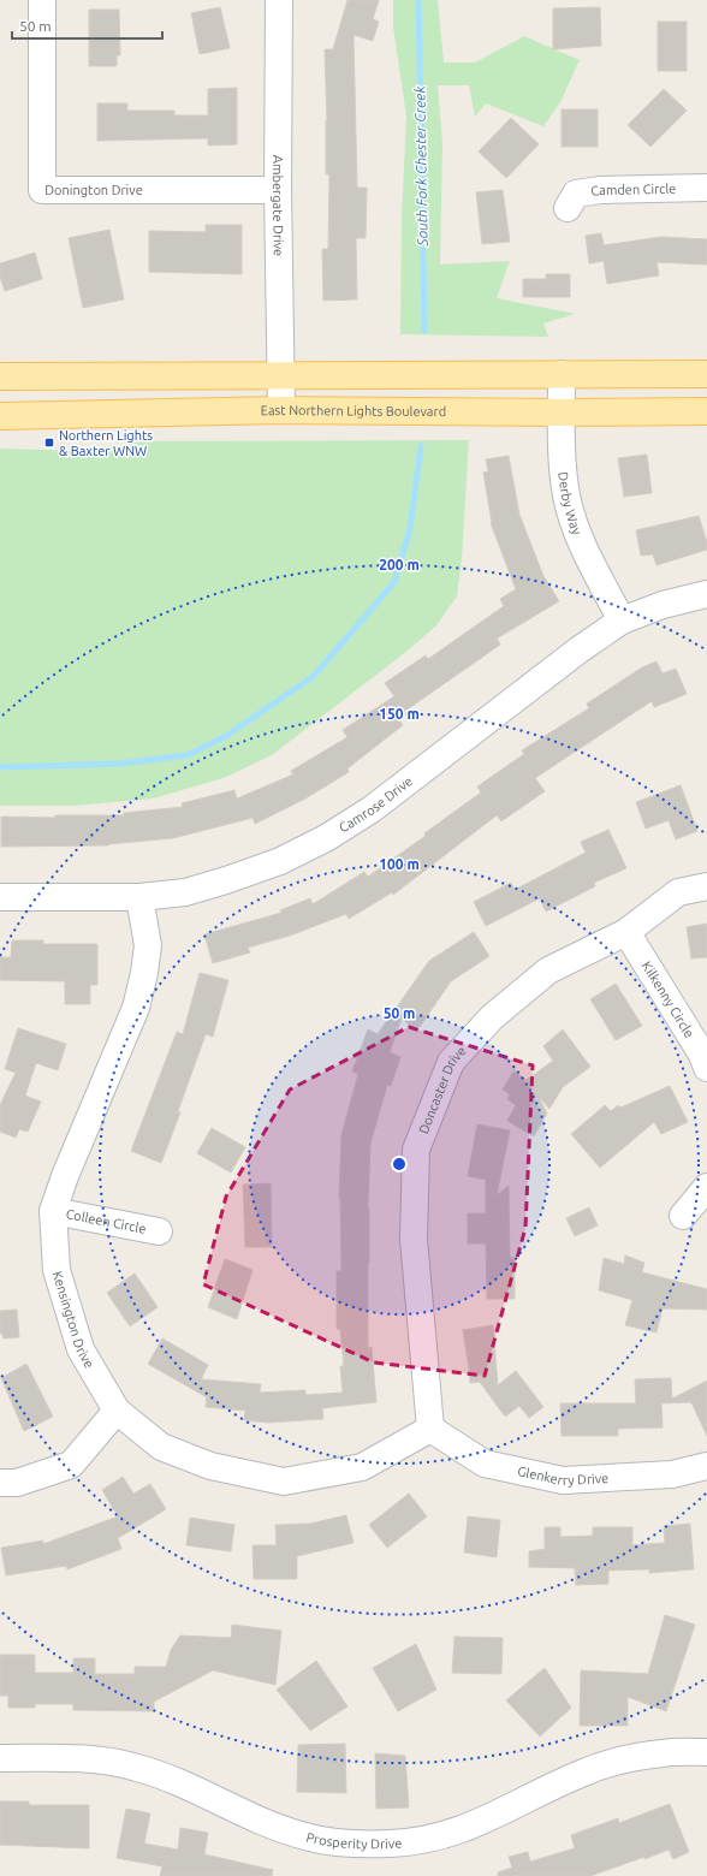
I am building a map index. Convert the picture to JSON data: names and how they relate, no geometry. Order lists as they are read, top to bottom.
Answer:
{
  "streets": {
    "main road": ["East Northern Lights Boulevard"],
    "street": [
      "Donington Drive",
      "Camden Circle",
      "Ambergate Drive",
      "Derby Way",
      "Camrose Drive",
      "Kilkenny Circle",
      "Doncaster Drive",
      "Colleen Circle",
      "Kensington Drive",
      "Glenkerry Drive",
      "Prosperity Drive"
    ]
  },
  "crossings": [
    ["Donington Drive", "Ambergate Drive"],
    ["Ambergate Drive", "East Northern Lights Boulevard"],
    ["East Northern Lights Boulevard", "Derby Way"],
    ["Derby Way", "Camrose Drive"],
    ["Camrose Drive", "Kensington Drive"],
    ["Kilkenny Circle", "Doncaster Drive"],
    ["Doncaster Drive", "Kensington Drive"],
    ["Doncaster Drive", "Glenkerry Drive"],
    ["Colleen Circle", "Kensington Drive"],
    ["Kensington Drive", "Glenkerry Drive"]
  ],
  "water": ["South Fork Chester Creek"],
  "places": {
    "transit": ["Northern Lights & Baxter WNW"]
  },
  "scale_bar": "50 m",
  "rings": [
    "200 m",
    "150 m",
    "100 m",
    "50 m"
  ]
}
